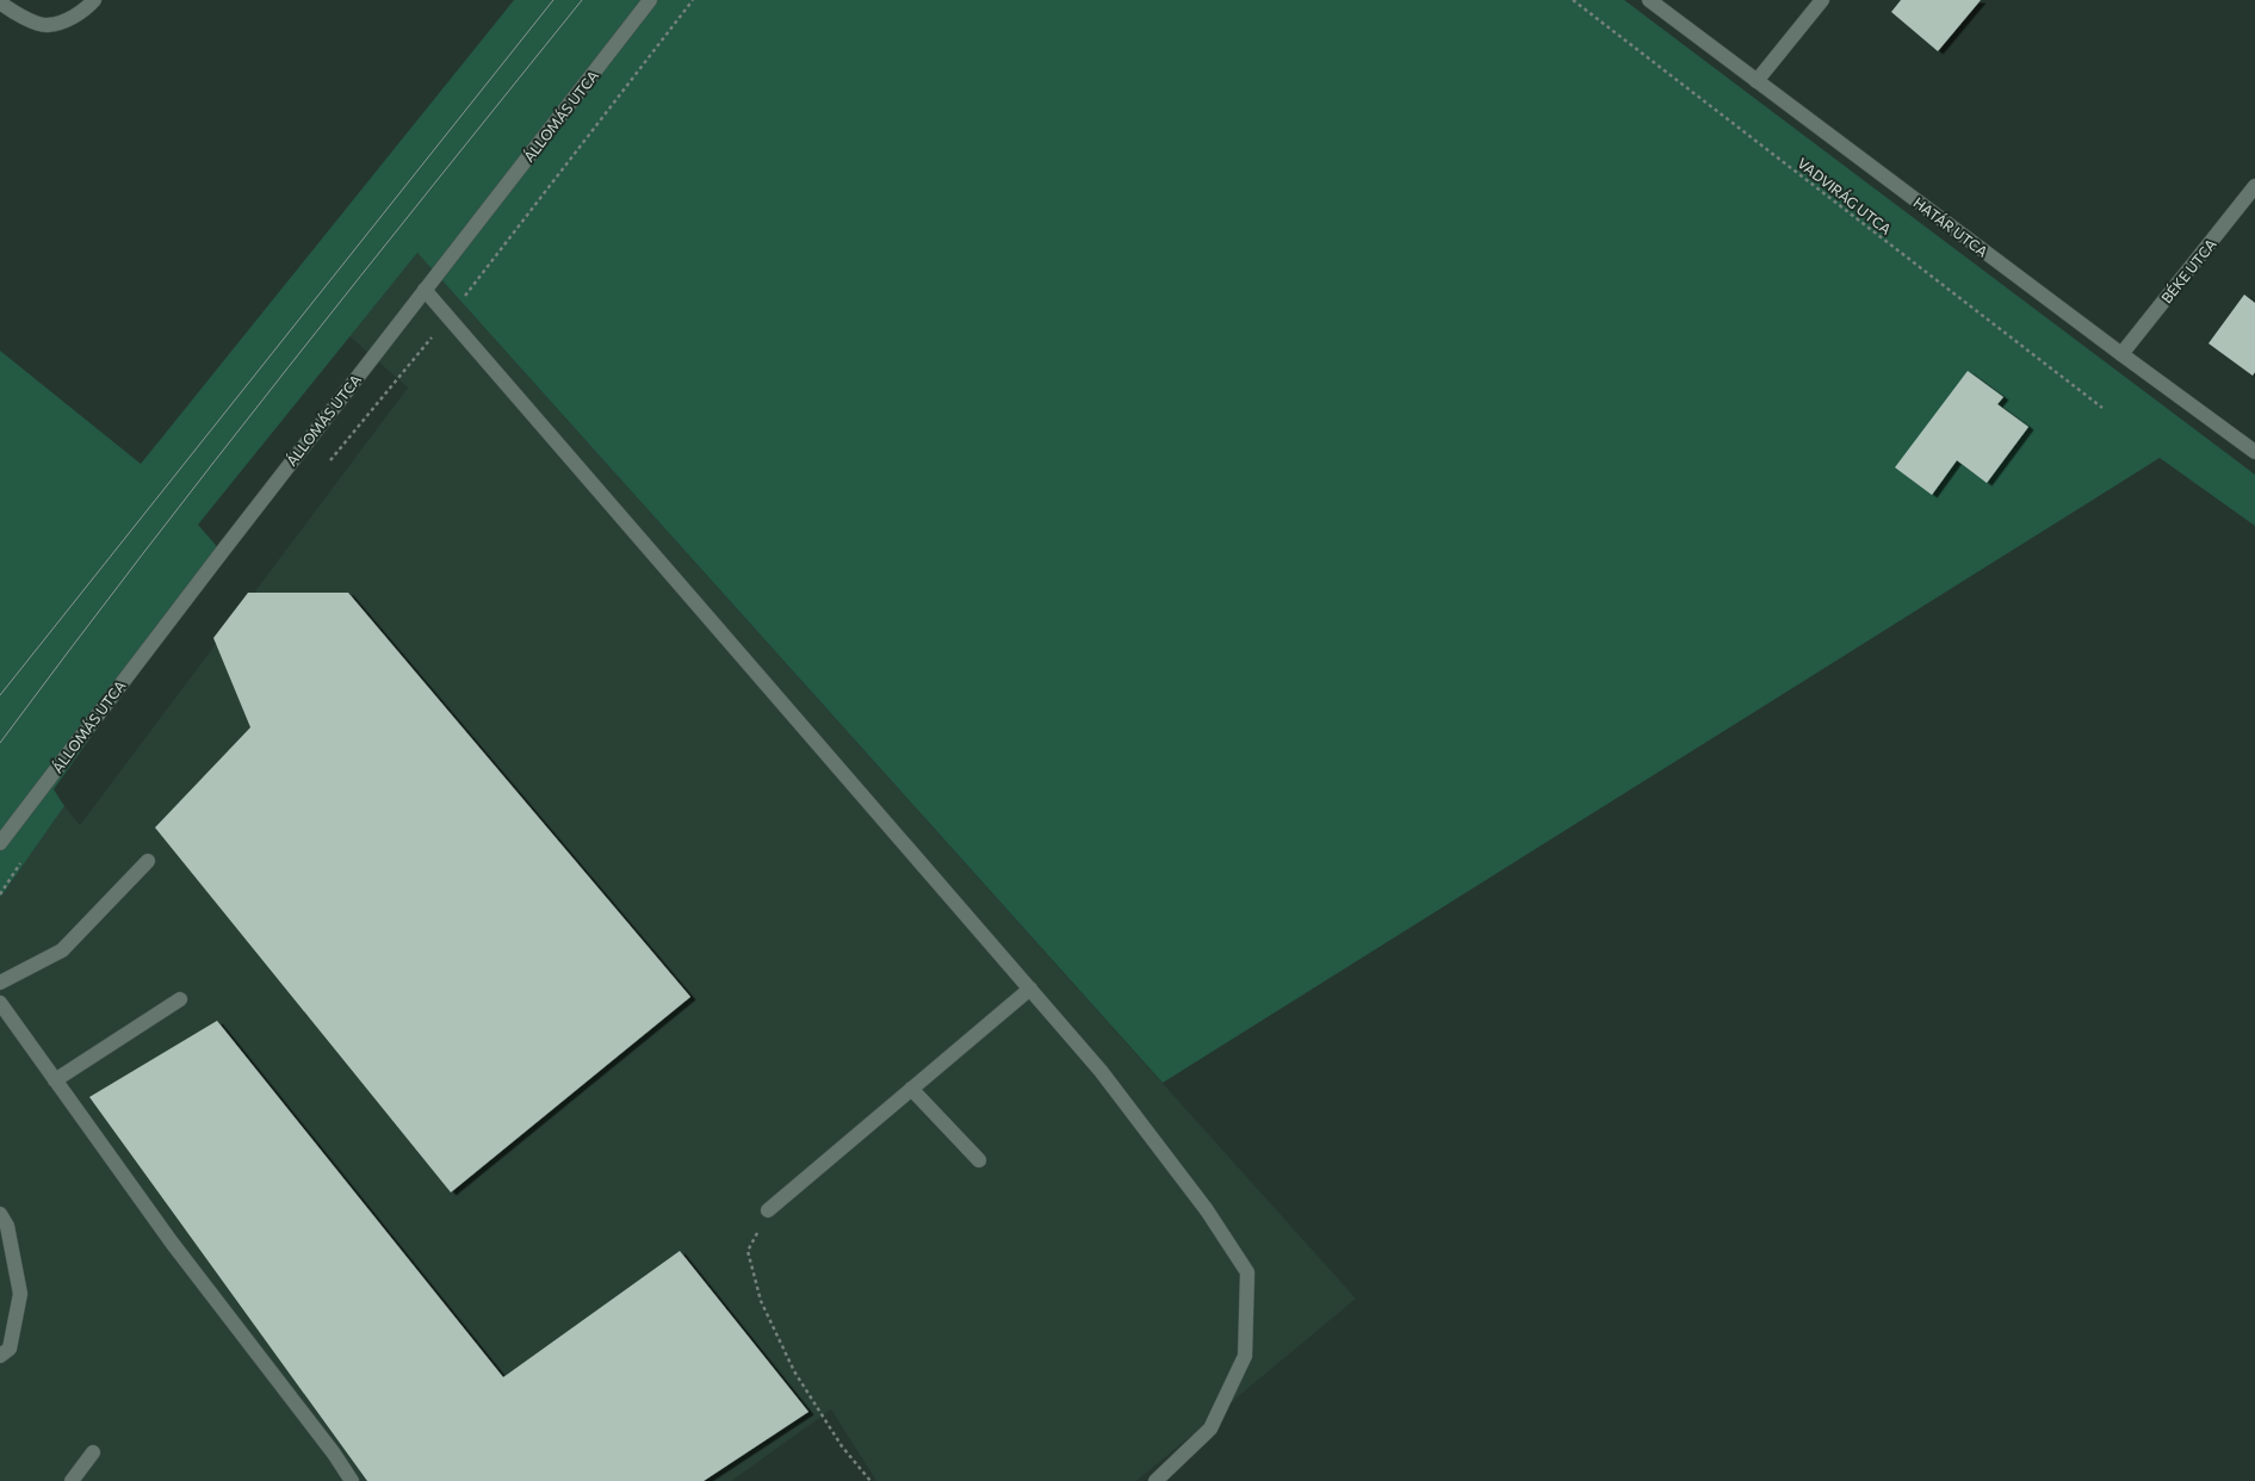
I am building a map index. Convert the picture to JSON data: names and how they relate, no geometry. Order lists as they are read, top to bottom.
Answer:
{
  "streets": {
    "street": ["ÁLLOMÁS UTCA", "HATÁR UTCA", "BÉKE UTCA"],
    "path": ["VADVIRÁG UTCA"]
  },
  "crossings": [
    ["HATÁR UTCA", "BÉKE UTCA"]
  ]
}
